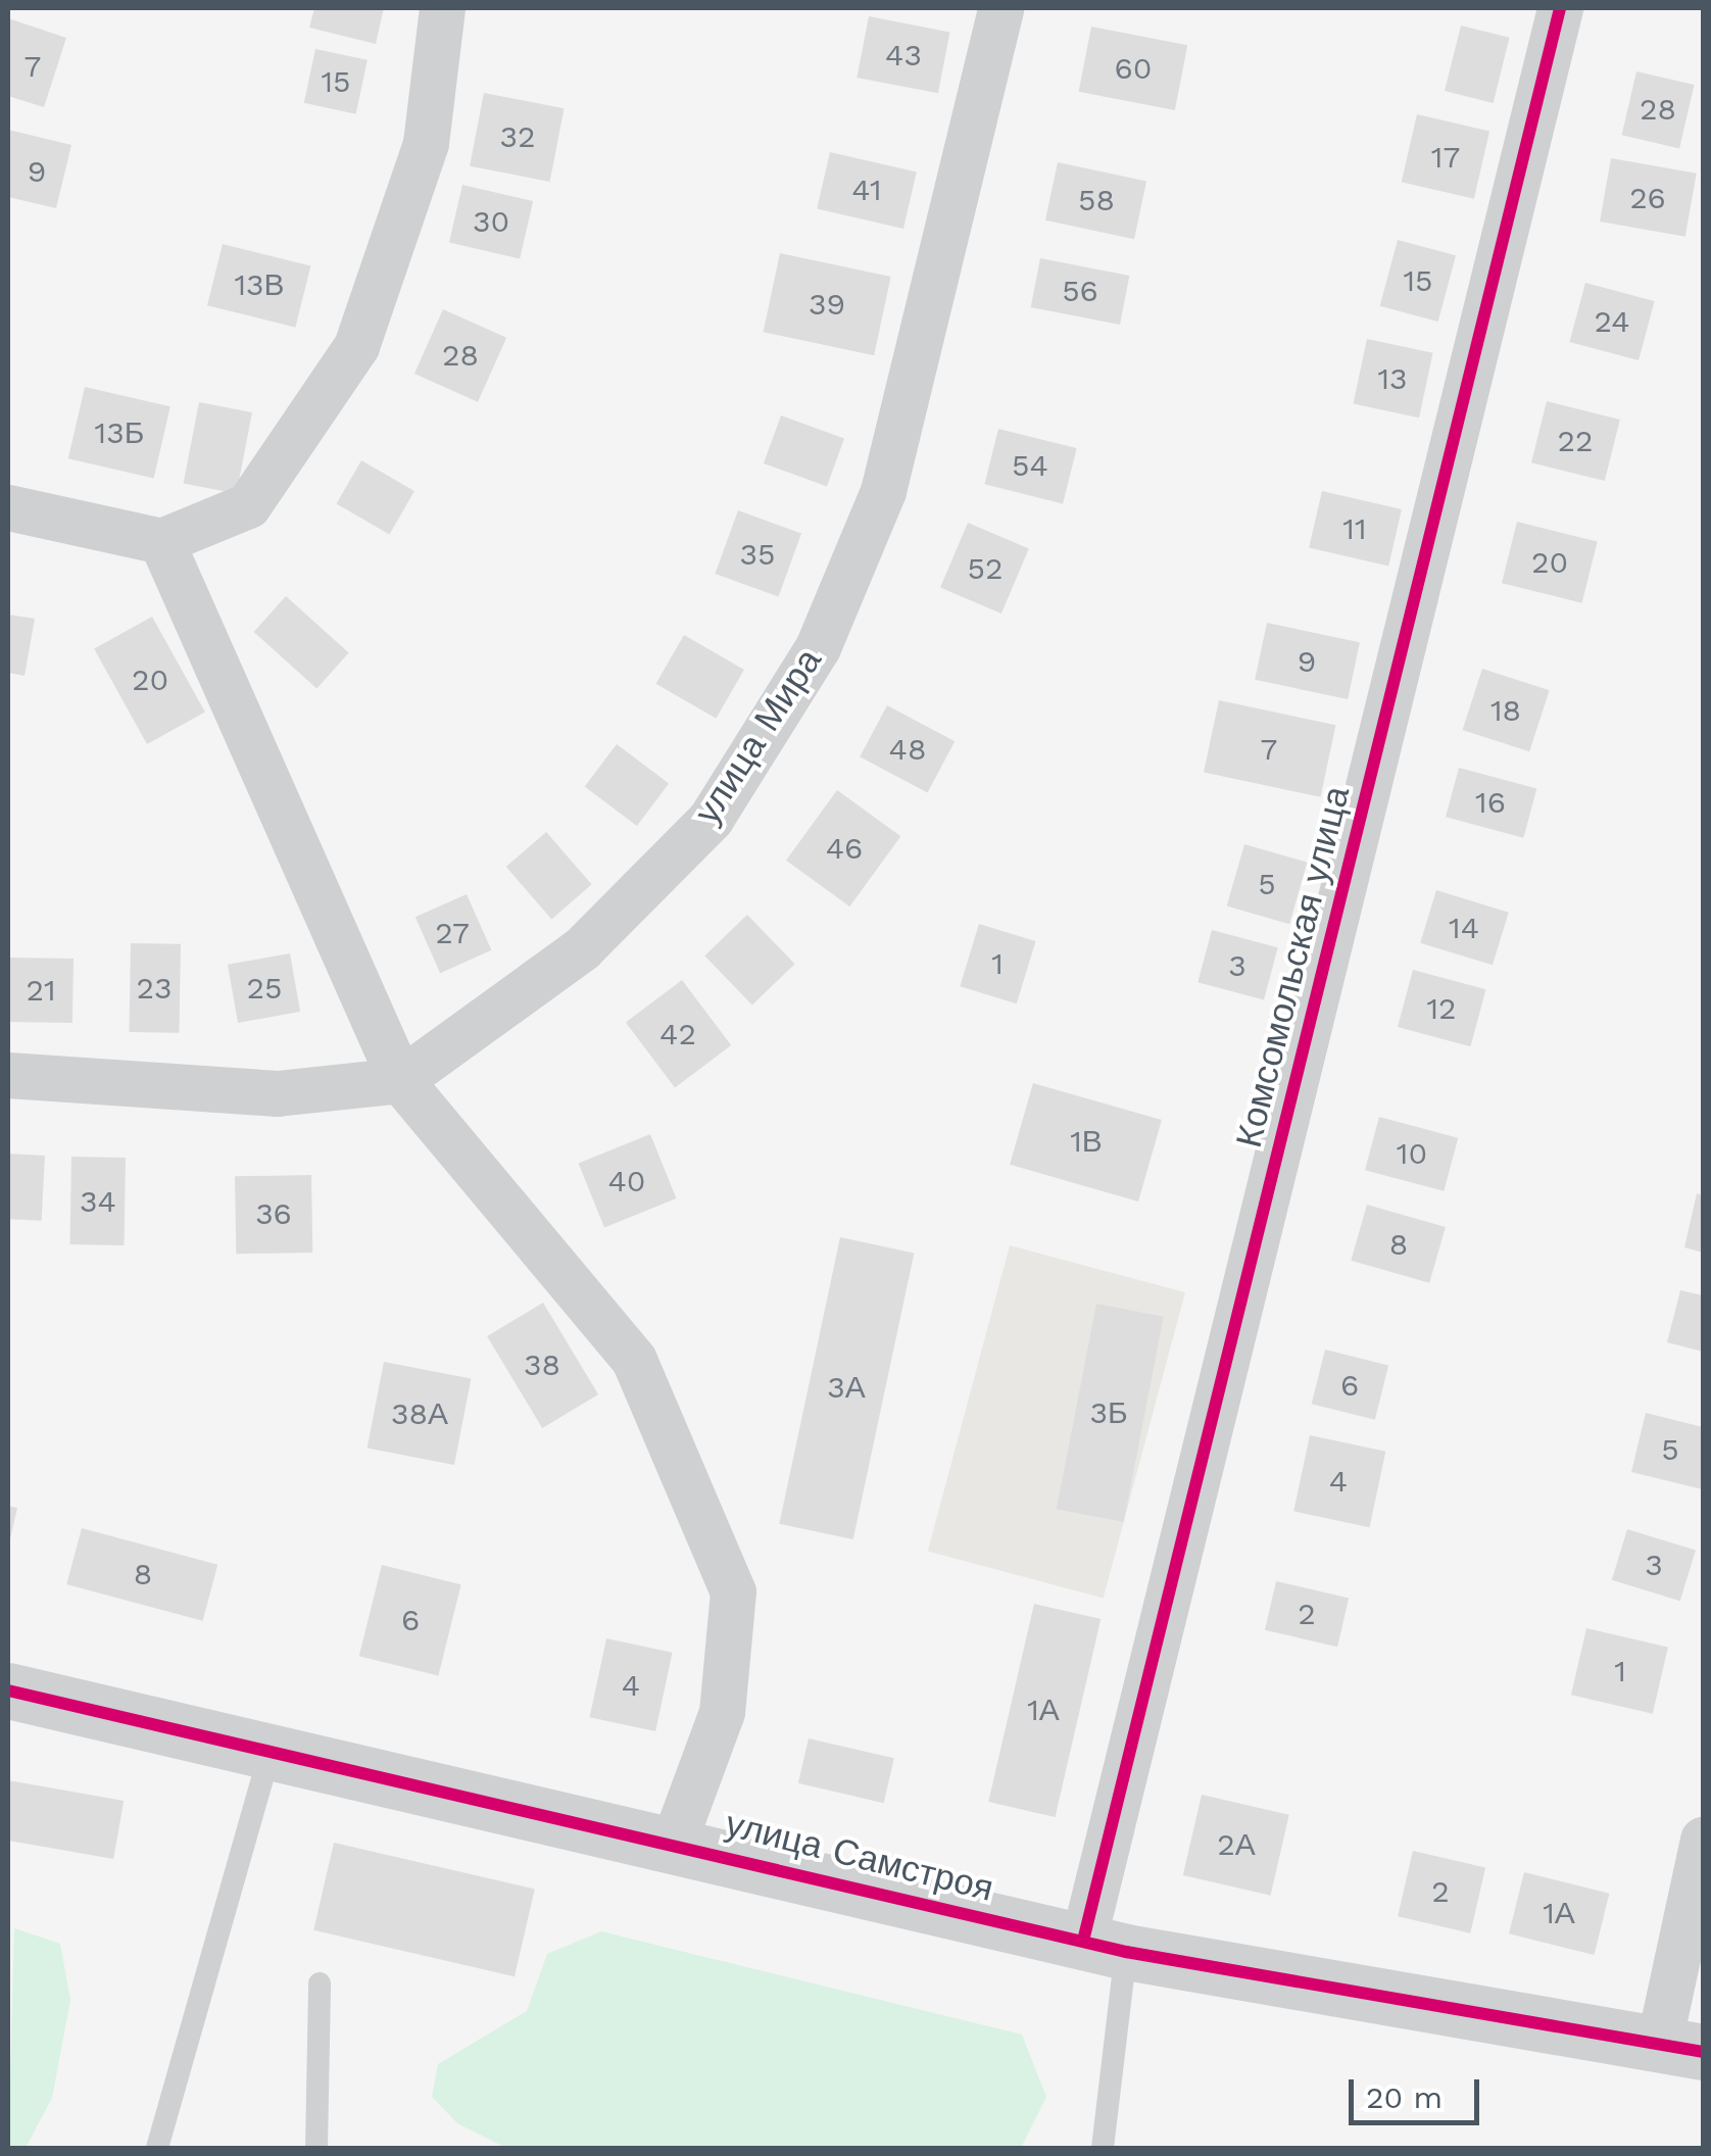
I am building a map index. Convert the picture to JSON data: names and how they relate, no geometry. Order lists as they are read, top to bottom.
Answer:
{
  "streets": {
    "street": ["улица Мира", "Комсомольская улица", "улица Самстроя"]
  },
  "crossings": [
    ["Комсомольская улица", "улица Самстроя"]
  ],
  "house_numbers": [
    "43",
    "7",
    "60",
    "15",
    "28",
    "32",
    "17",
    "9",
    "41",
    "26",
    "58",
    "30",
    "15",
    "13В",
    "56",
    "39",
    "24",
    "28",
    "13",
    "13Б",
    "22",
    "54",
    "11",
    "35",
    "20",
    "52",
    "9",
    "20",
    "18",
    "48",
    "7",
    "16",
    "46",
    "5",
    "14",
    "27",
    "1",
    "3",
    "23",
    "25",
    "21",
    "12",
    "42",
    "1В",
    "10",
    "40",
    "34",
    "36",
    "8",
    "38",
    "6",
    "3А",
    "3Б",
    "38А",
    "5",
    "4",
    "3",
    "8",
    "2",
    "6",
    "1",
    "4",
    "1А",
    "2А",
    "2",
    "1А"
  ],
  "scale_bar": "20 m"
}
